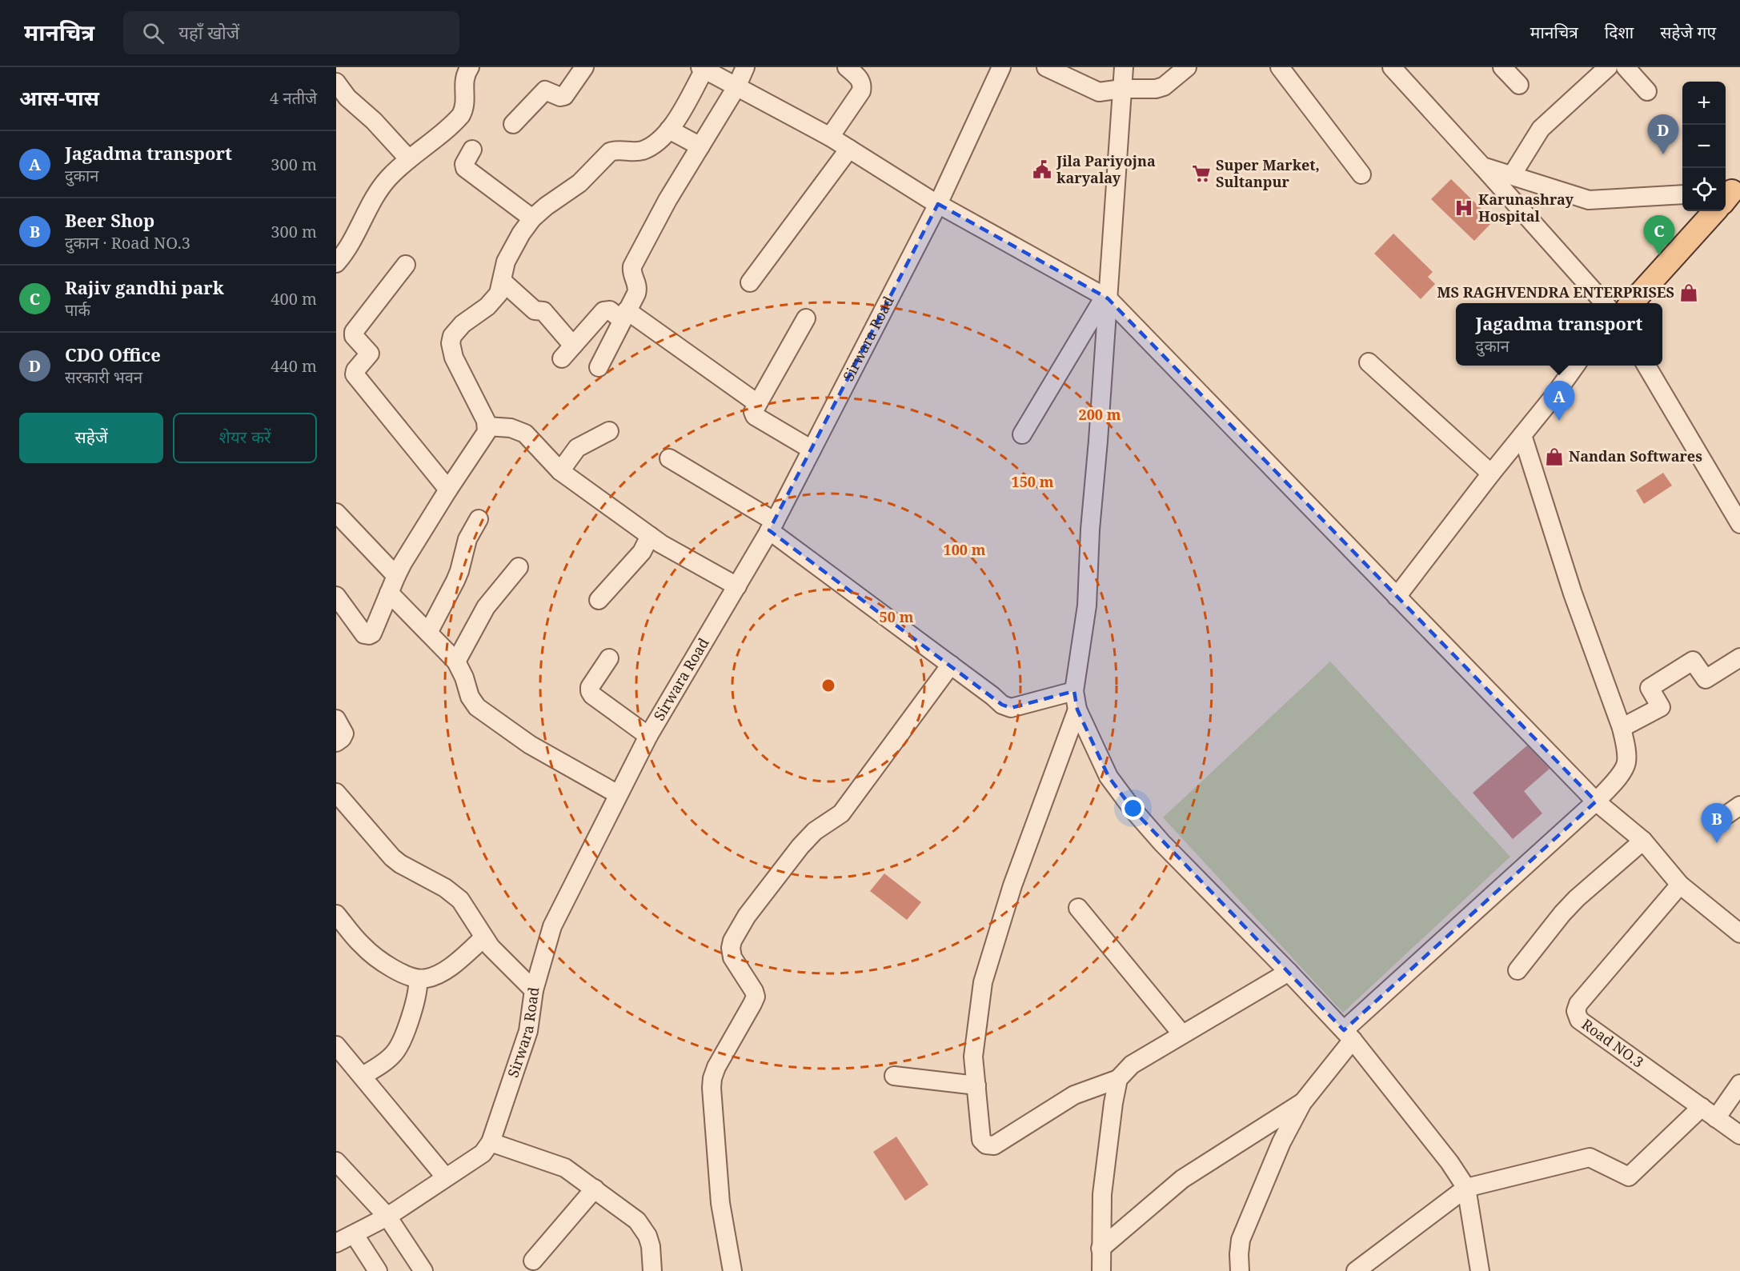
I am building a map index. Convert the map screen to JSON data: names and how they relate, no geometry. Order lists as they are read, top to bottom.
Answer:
{
  "streets": {
    "street": ["Sirwara Road", "Road NO.3"]
  },
  "places": {
    "public building": ["Jila Pariyojna karyalay"],
    "supermarket": ["Super Market, Sultanpur"],
    "hospital": ["Karunashray Hospital"],
    "shop": ["MS RAGHVENDRA ENTERPRISES", "Nandan Softwares"]
  },
  "page": {
    "header": "मानचित्र",
    "search": "यहाँ खोजें",
    "nav": ["मानचित्र", "दिशा", "सहेजे गए"],
    "heading": ["आस-पास", "4 नतीजे"],
    "map_buttons": ["+", "−"],
    "pins": [
      "D",
      "C",
      "A",
      "B"
    ],
    "list": [
      {
        "mark": "A",
        "name": "Jagadma transport",
        "note": "दुकान",
        "value": "300 m"
      },
      {
        "mark": "B",
        "name": "Beer Shop",
        "note": "दुकान · Road NO.3",
        "value": "300 m"
      },
      {
        "mark": "C",
        "name": "Rajiv gandhi park",
        "note": "पार्क",
        "value": "400 m"
      },
      {
        "mark": "D",
        "name": "CDO Office",
        "note": "सरकारी भवन",
        "value": "440 m"
      }
    ],
    "popup": ["Jagadma transport", "दुकान"],
    "buttons": ["सहेजें", "शेयर करें"]
  },
  "rings": [
    "200 m",
    "150 m",
    "100 m",
    "50 m"
  ]
}
